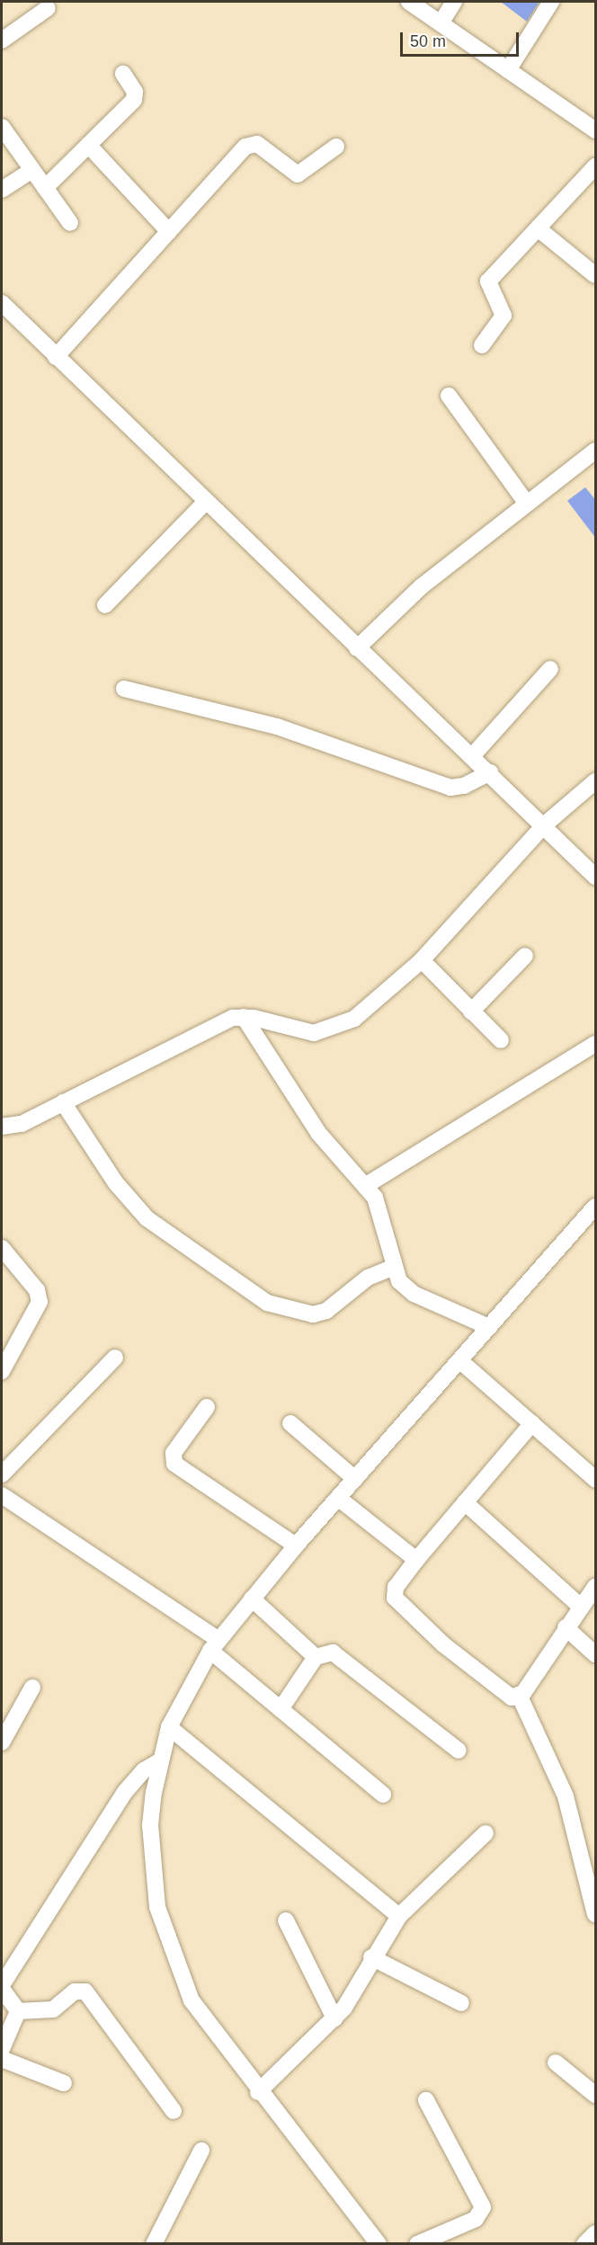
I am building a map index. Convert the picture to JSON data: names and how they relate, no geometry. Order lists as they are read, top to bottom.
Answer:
{
  "scale_bar": "50 m"
}
